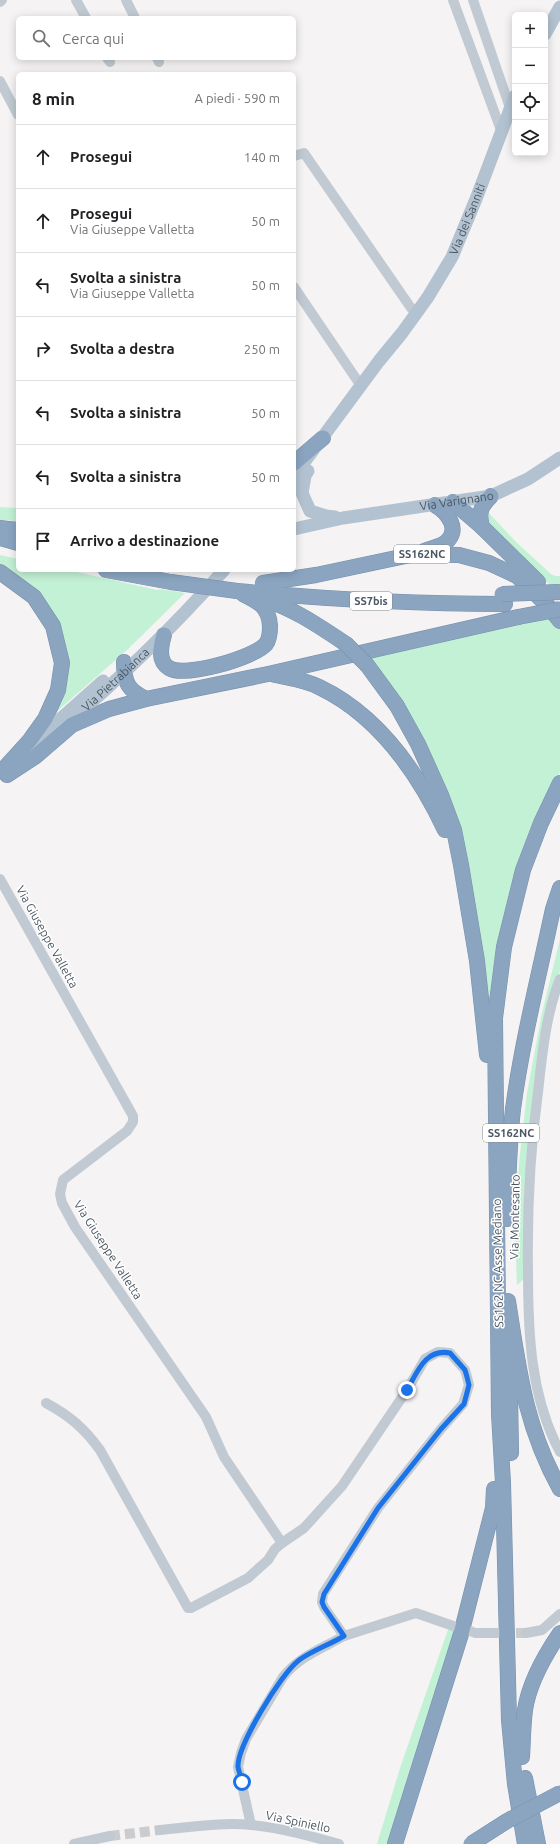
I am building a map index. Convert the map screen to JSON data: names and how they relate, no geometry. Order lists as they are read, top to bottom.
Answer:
{
  "streets": {
    "highway": ["SS162NC", "SS7bis", "SS162 NC Asse Mediano"],
    "main road": ["Via dei Sanniti", "Via Varignano", "Via Pietrabianca"],
    "street": ["Via Giuseppe Valletta", "Via Montesanto", "Via Spiniello"]
  },
  "crossings": [
    ["SS162NC", "SS7bis"]
  ],
  "page": {
    "map_buttons": ["+", "−"],
    "search": "Cerca qui",
    "heading": ["8 min", "A piedi · 590 m"],
    "list": [
      ["Prosegui", "140 m"],
      ["Prosegui", "Via Giuseppe Valletta", "50 m"],
      ["Svolta a sinistra", "Via Giuseppe Valletta", "50 m"],
      ["Svolta a destra", "250 m"],
      ["Svolta a sinistra", "50 m"],
      ["Svolta a sinistra", "50 m"],
      "Arrivo a destinazione"
    ]
  }
}
